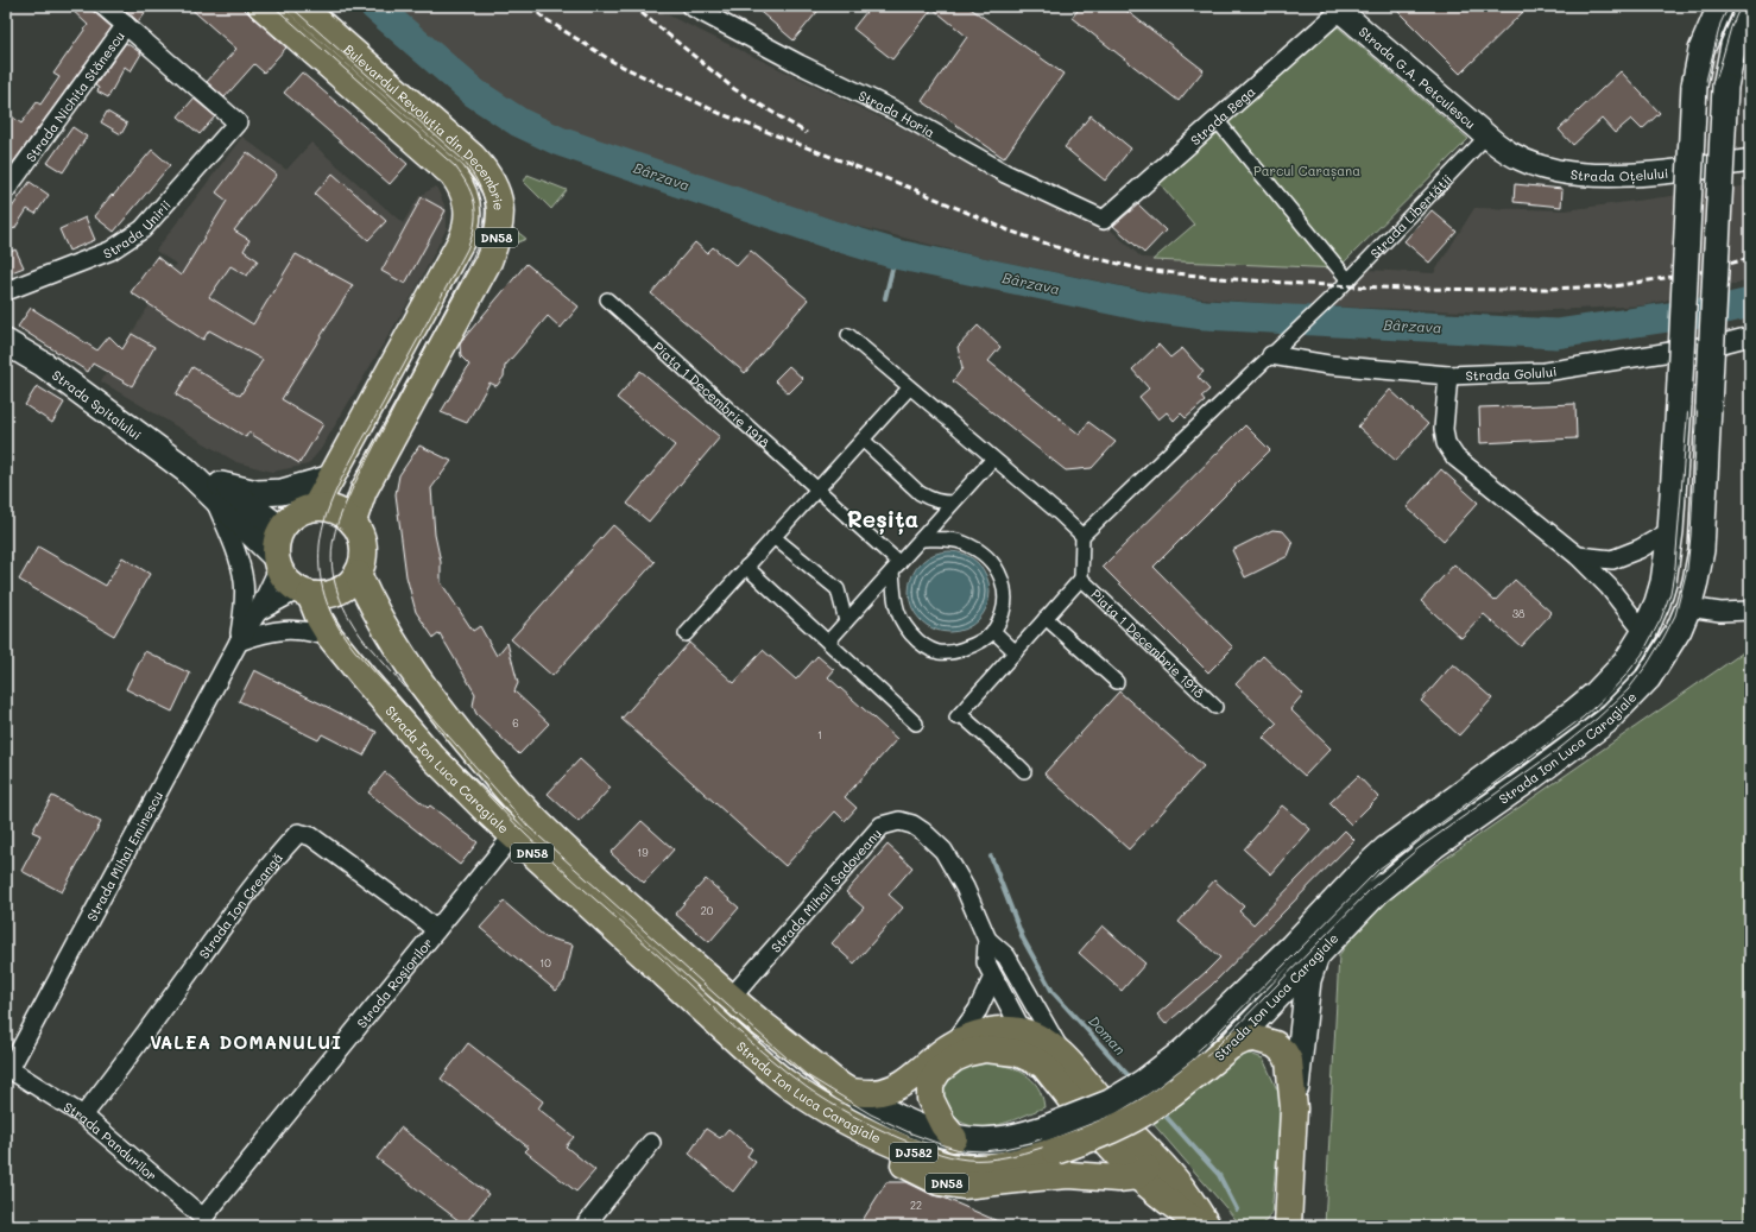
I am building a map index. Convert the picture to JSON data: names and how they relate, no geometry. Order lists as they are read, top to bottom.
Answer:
{
  "streets": {
    "main road": [
      "Bulevardul Revoluția din Decembrie",
      "DN58",
      "Strada Spitalului",
      "Strada Ion Luca Caragiale",
      "Strada Mihail Sadoveanu",
      "DJ582"
    ],
    "street": [
      "Strada G.A. Petculescu",
      "Strada Nichita Stănescu",
      "Strada Horia",
      "Strada Bega",
      "Strada Oțelului",
      "Strada Libertății",
      "Strada Unirii",
      "Strada Golului",
      "Piața 1 Decembrie 1918",
      "Strada Mihai Eminescu",
      "Strada Ion Creangă",
      "Strada Roșiorilor",
      "Strada Pandurilor"
    ]
  },
  "crossings": [
    ["Strada G.A. Petculescu", "Strada Bega"],
    ["Strada G.A. Petculescu", "Strada Oțelului"],
    ["Strada G.A. Petculescu", "Strada Libertății"],
    ["Strada Nichita Stănescu", "Strada Unirii"],
    ["Strada Horia", "Strada Bega"],
    ["Bulevardul Revoluția din Decembrie", "DN58"],
    ["Bulevardul Revoluția din Decembrie", "Strada Spitalului"],
    ["Bulevardul Revoluția din Decembrie", "Strada Ion Luca Caragiale"],
    ["Bulevardul Revoluția din Decembrie", "Strada Mihai Eminescu"],
    ["Strada Oțelului", "Strada Libertății"],
    ["Strada Libertății", "Strada Golului"],
    ["DN58", "Strada Spitalului"],
    ["DN58", "Strada Ion Luca Caragiale"],
    ["DN58", "Strada Mihai Eminescu"],
    ["Strada Spitalului", "Strada Ion Luca Caragiale"],
    ["Strada Spitalului", "Strada Mihai Eminescu"],
    ["Strada Ion Luca Caragiale", "Strada Mihai Eminescu"],
    ["Strada Ion Luca Caragiale", "Strada Mihail Sadoveanu"],
    ["Strada Ion Luca Caragiale", "Strada Roșiorilor"],
    ["Strada Mihai Eminescu", "Strada Pandurilor"],
    ["Strada Ion Creangă", "Strada Roșiorilor"],
    ["Strada Ion Creangă", "Strada Pandurilor"],
    ["Strada Roșiorilor", "Strada Pandurilor"]
  ],
  "districts": ["Reșița", "VALEA DOMANULUI"],
  "water": ["Bârzava", "Doman"],
  "parks": ["Parcul Carașana"],
  "house_numbers": [
    "38",
    "6",
    "1",
    "19",
    "20",
    "10",
    "22"
  ]
}
